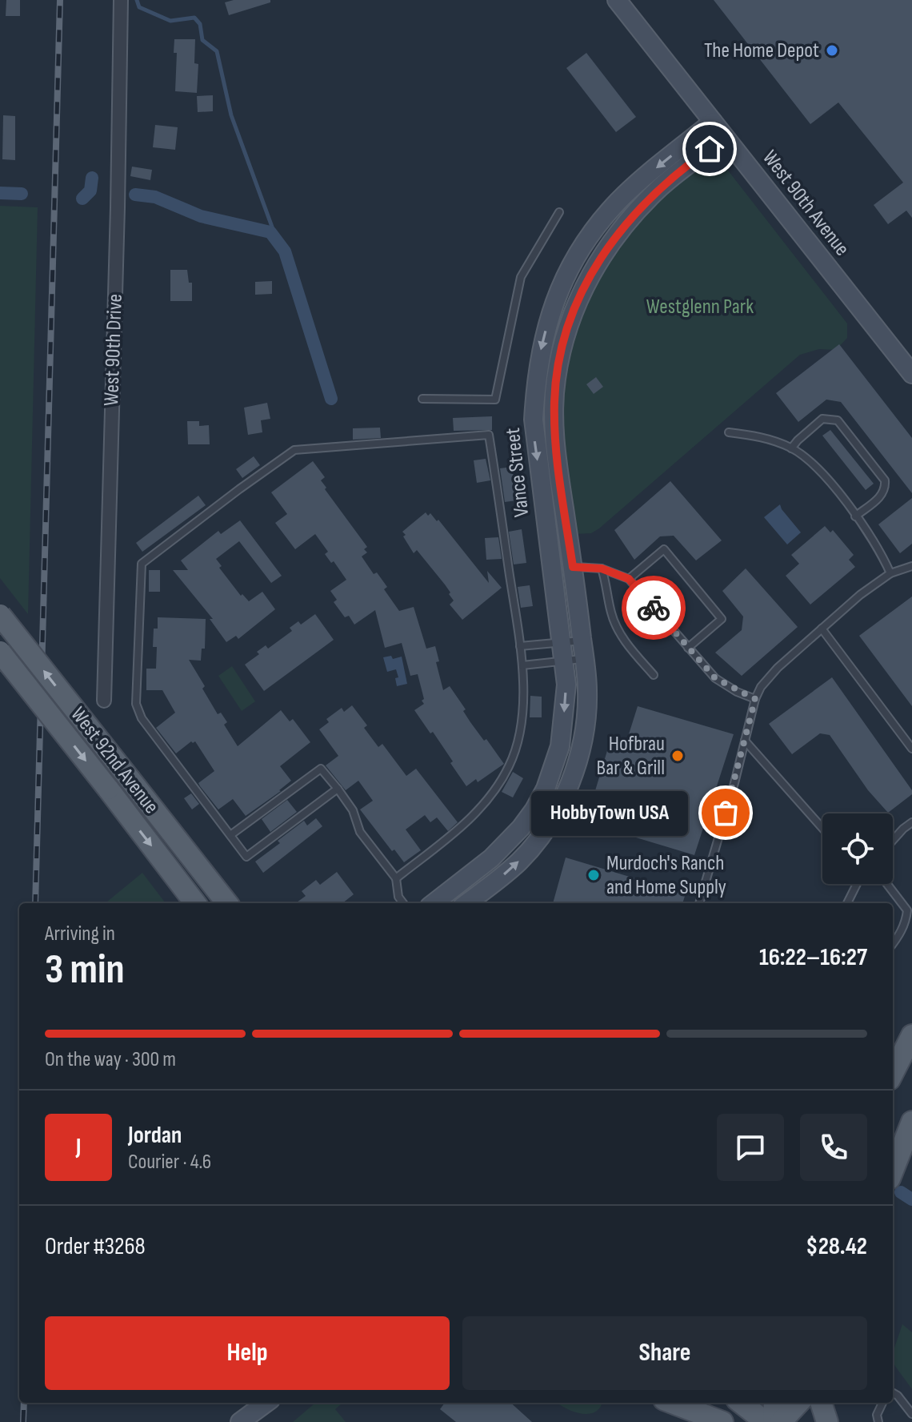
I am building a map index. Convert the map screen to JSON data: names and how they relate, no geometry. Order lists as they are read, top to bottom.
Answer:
{
  "streets": {
    "main road": ["West 92nd Avenue"],
    "street": ["West 90th Avenue", "West 90th Drive", "Vance Street"]
  },
  "crossings": [
    ["West 90th Avenue", "Vance Street"]
  ],
  "parks": ["Westglenn Park"],
  "places": [
    "The Home Depot",
    "Hofbrau Bar & Grill",
    "HobbyTown USA",
    "Murdoch's Ranch and Home Supply"
  ],
  "page": {
    "bubble": "HobbyTown USA",
    "heading": ["3 min", "Arriving in", "16:22–16:27"],
    "panel": [
      "Jordan",
      "Courier · 4.6",
      "Order #3268",
      "$28.42"
    ],
    "bar": "On the way · 300 m",
    "round": "J",
    "buttons": ["Help", "Share"]
  }
}
